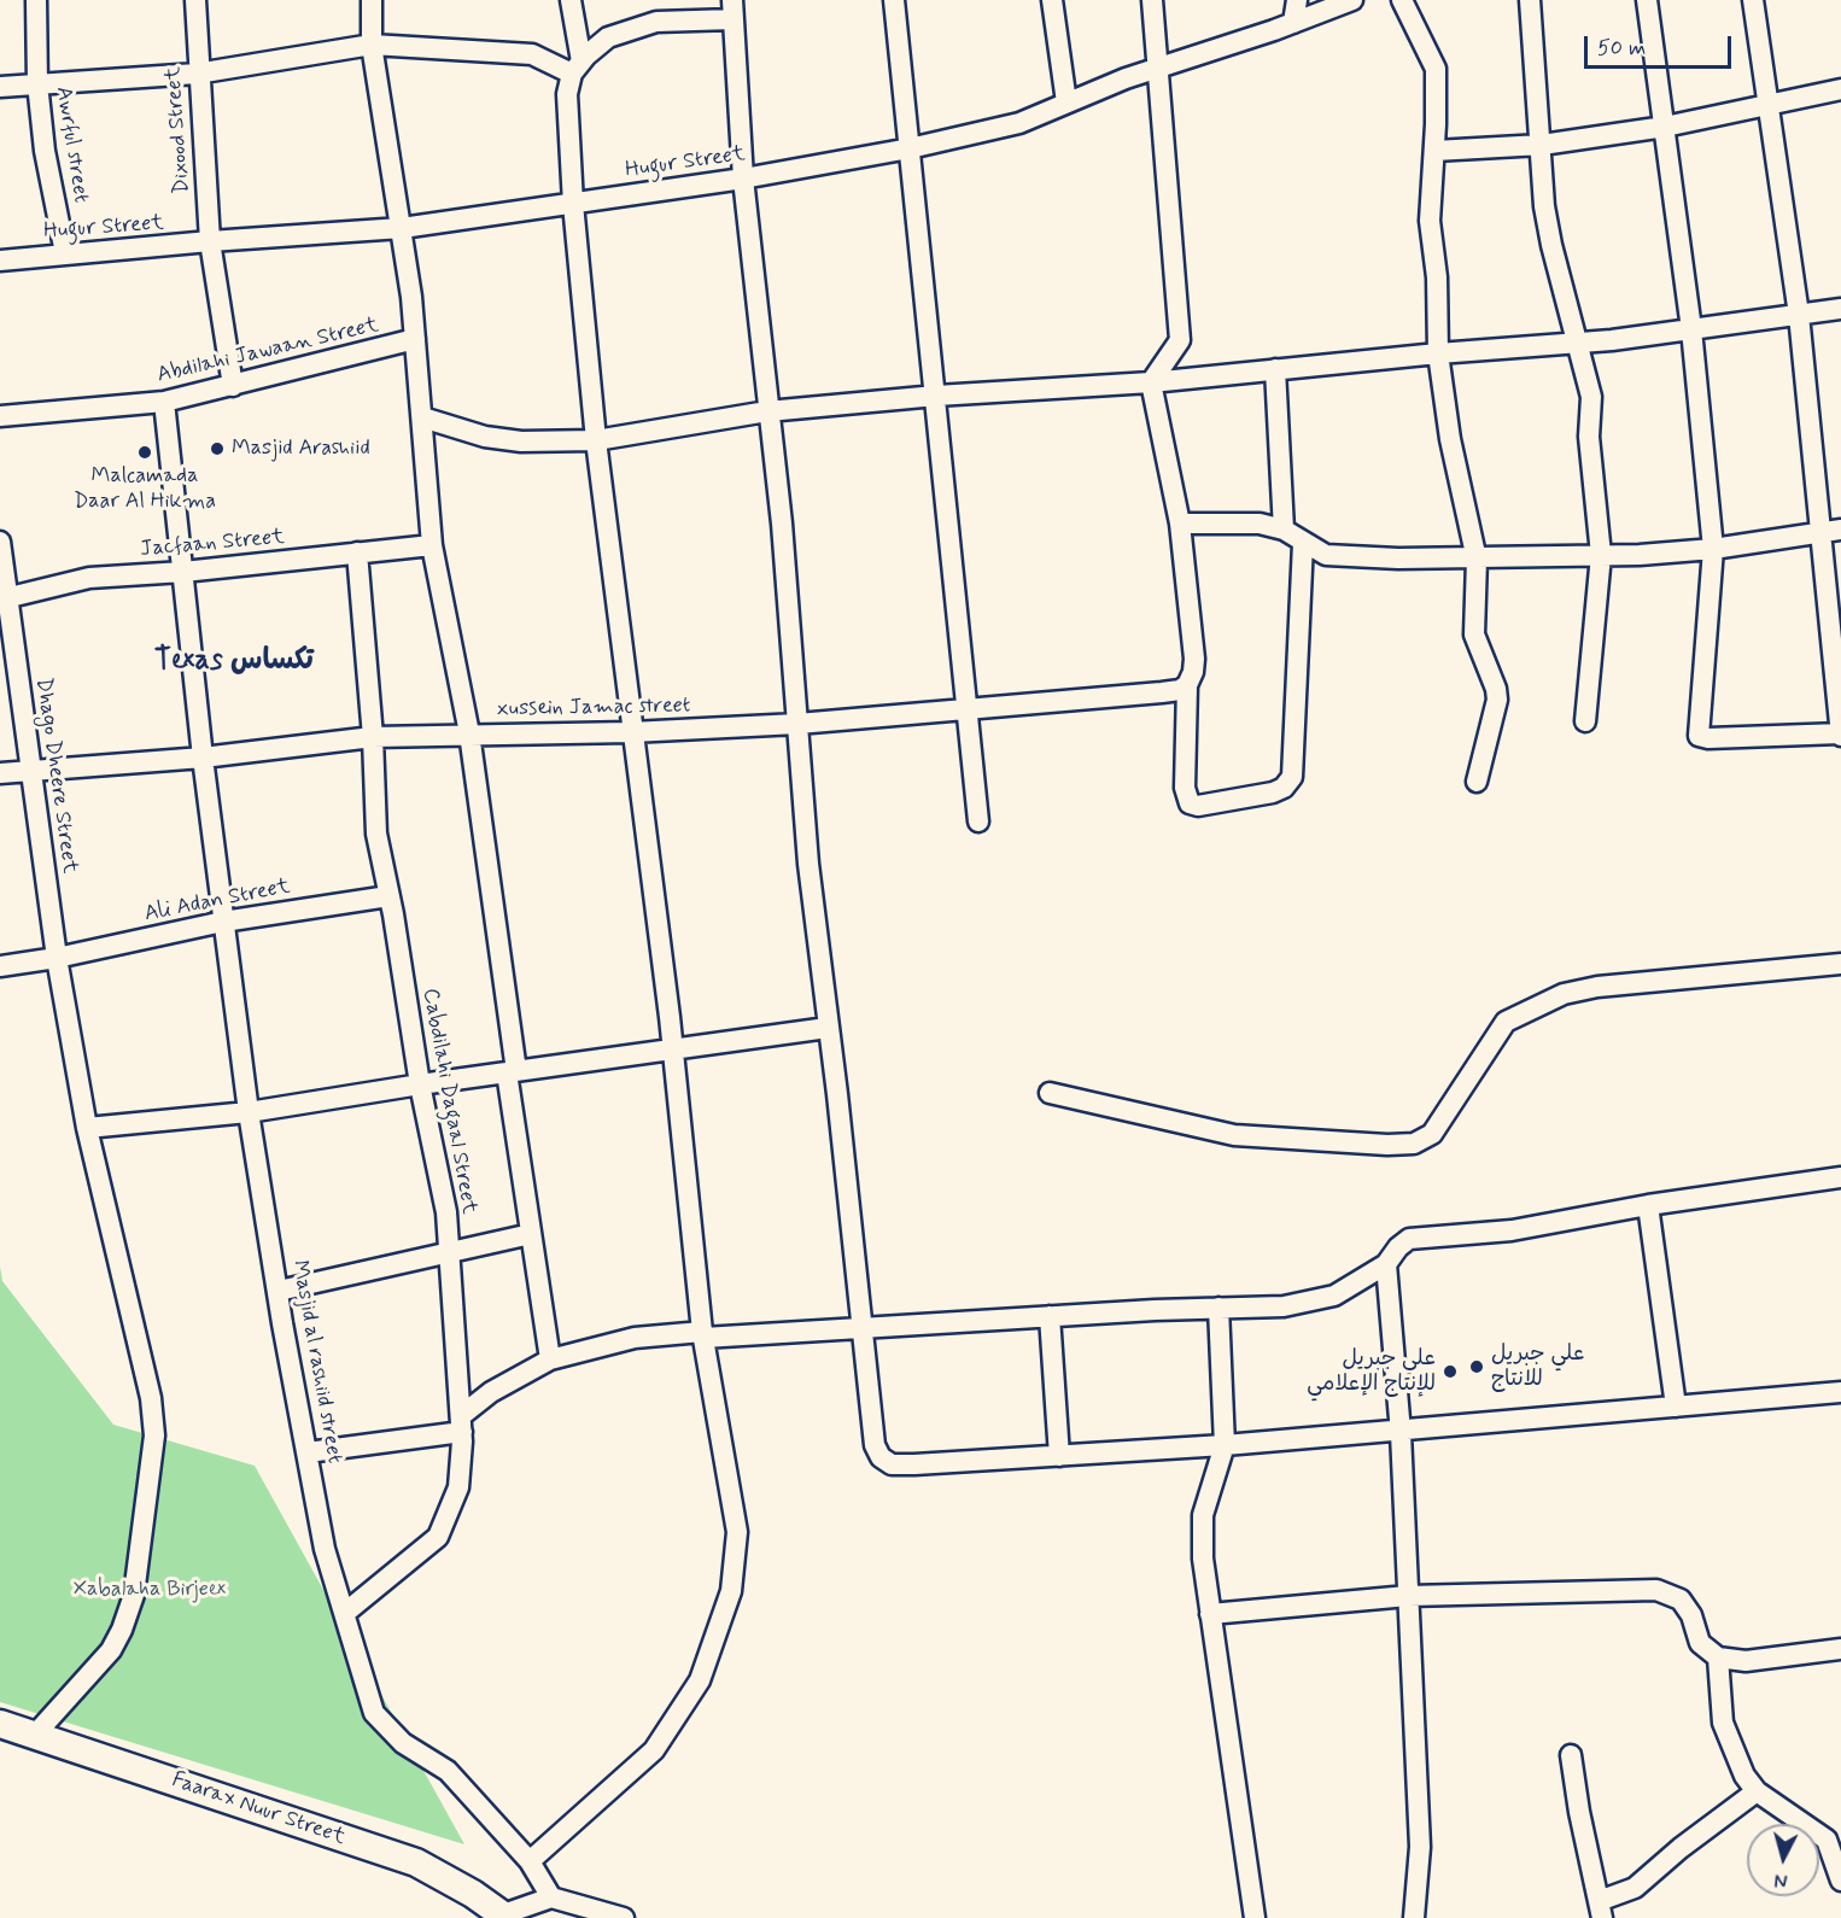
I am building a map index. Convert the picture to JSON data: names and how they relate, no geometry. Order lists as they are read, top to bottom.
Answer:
{
  "streets": {
    "main road": ["Faarax Nuur Street"],
    "street": [
      "Dixood Street",
      "Awrful street",
      "Hugur Street",
      "Abdilahi Jawaan Street",
      "Jacfaan Street",
      "xussein Jamac street",
      "Dhago Dheere Street",
      "Ali Adan Street",
      "Cabdilahi Dagaal Street",
      "Masjid al rashiid street"
    ]
  },
  "crossings": [
    ["Dixood Street", "Hugur Street"],
    ["Dixood Street", "Abdilahi Jawaan Street"],
    ["Awrful street", "Hugur Street"],
    ["Abdilahi Jawaan Street", "Masjid al rashiid street"],
    ["Jacfaan Street", "Dhago Dheere Street"],
    ["Jacfaan Street", "Cabdilahi Dagaal Street"],
    ["Jacfaan Street", "Masjid al rashiid street"],
    ["xussein Jamac street", "Dhago Dheere Street"],
    ["xussein Jamac street", "Cabdilahi Dagaal Street"],
    ["xussein Jamac street", "Masjid al rashiid street"],
    ["Dhago Dheere Street", "Ali Adan Street"],
    ["Dhago Dheere Street", "Faarax Nuur Street"],
    ["Ali Adan Street", "Cabdilahi Dagaal Street"],
    ["Ali Adan Street", "Masjid al rashiid street"],
    ["Cabdilahi Dagaal Street", "Masjid al rashiid street"]
  ],
  "districts": ["Texas تكساس"],
  "parks": ["Xabalaha Birjeex"],
  "places": [
    "Masjid Arashiid",
    "Malcamada Daar Al Hikma",
    "علي جبريل للانتاج",
    "علي جبريل للإنتاج الإعلامي"
  ],
  "scale_bar": "50 m",
  "north": "bottom"
}
